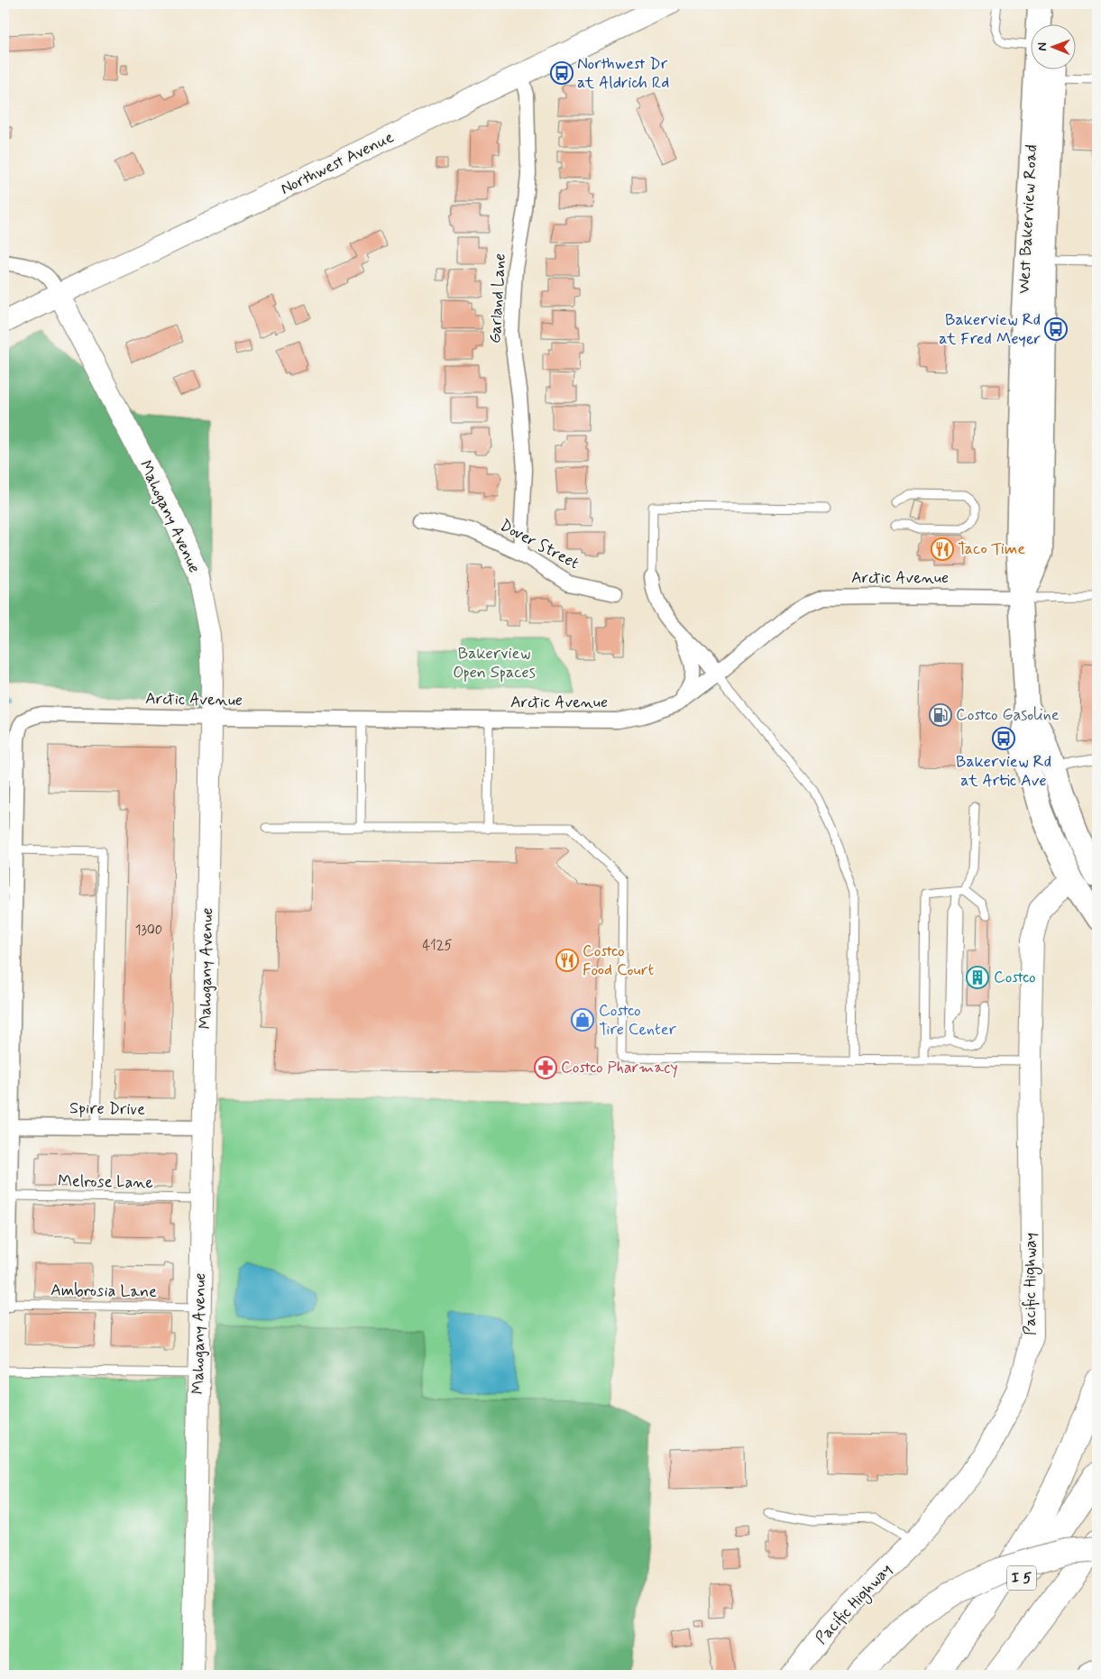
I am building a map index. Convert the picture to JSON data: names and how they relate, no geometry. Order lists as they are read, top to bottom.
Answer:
{
  "streets": {
    "highway": ["I 5"],
    "main road": ["West Bakerview Road"],
    "street": [
      "Northwest Avenue",
      "Garland Lane",
      "Mahogany Avenue",
      "Dover Street",
      "Arctic Avenue",
      "Spire Drive",
      "Pacific Highway"
    ],
    "lane": ["Melrose Lane", "Ambrosia Lane"]
  },
  "crossings": [
    ["Northwest Avenue", "Garland Lane"],
    ["Northwest Avenue", "Mahogany Avenue"],
    ["West Bakerview Road", "Arctic Avenue"],
    ["West Bakerview Road", "Pacific Highway"],
    ["Garland Lane", "Dover Street"],
    ["Mahogany Avenue", "Arctic Avenue"],
    ["Mahogany Avenue", "Spire Drive"],
    ["Mahogany Avenue", "Melrose Lane"],
    ["Mahogany Avenue", "Ambrosia Lane"]
  ],
  "parks": ["Bakerview Open Spaces"],
  "places": {
    "bus stop": ["Northwest Dr at Aldrich Rd", "Bakerview Rd at Fred Meyer", "Bakerview Rd at Artic Ave"],
    "restaurant": ["Taco Time", "Costco Food Court"],
    "fuel station": ["Costco Gasoline"],
    "building": ["Costco"],
    "shop": ["Costco Tire Center"],
    "pharmacy": ["Costco Pharmacy"]
  },
  "house_numbers": ["1300", "4125"],
  "north": "left"
}
